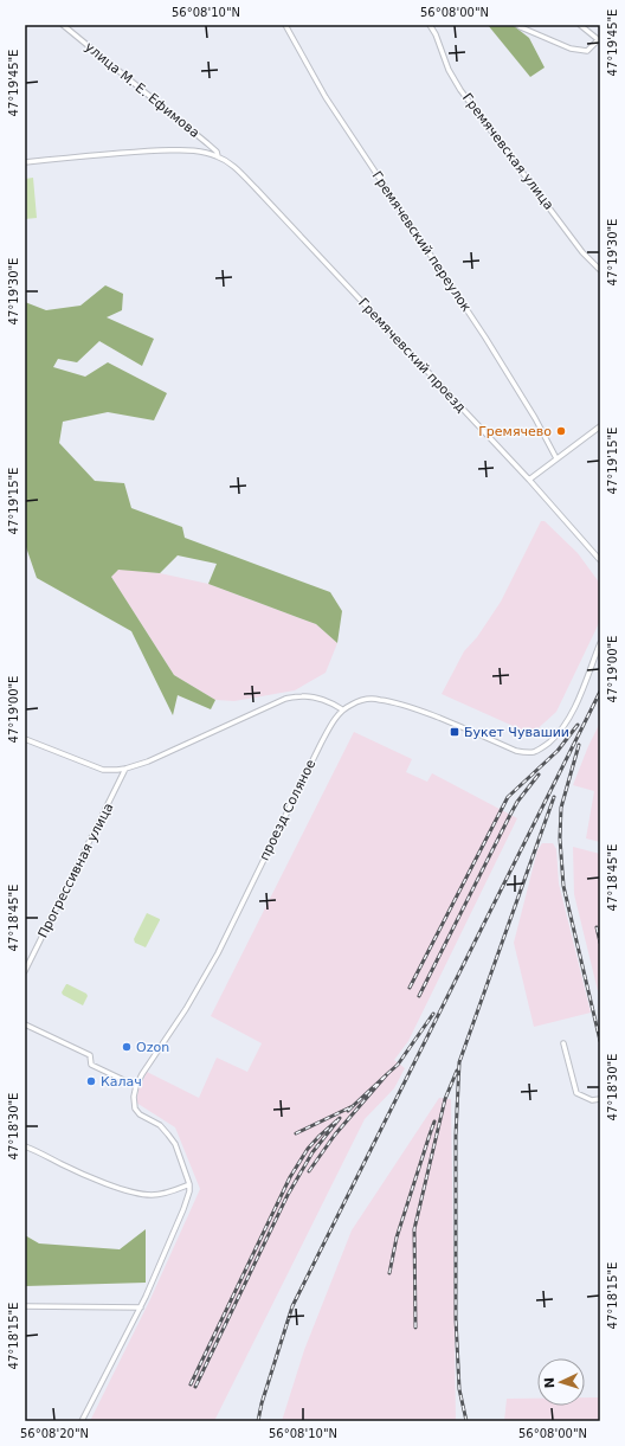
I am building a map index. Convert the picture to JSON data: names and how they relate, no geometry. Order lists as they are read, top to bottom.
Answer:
{
  "streets": {
    "street": [
      "улица М. Е. Ефимова",
      "Гремячевская улица",
      "Гремячевский переулок",
      "Гремячевский проезд",
      "проезд Соляное",
      "Прогрессивная улица"
    ]
  },
  "crossings": [
    ["улица М. Е. Ефимова", "Гремячевский проезд"]
  ],
  "places": {
    "other": ["Гремячево", "Ozon", "Калач"],
    "transit": ["Букет Чувашии"]
  },
  "north": "left",
  "coordinates": [
    "56°08'10\"N",
    "56°08'00\"N",
    "47°19'45\"E",
    "47°19'30\"E",
    "47°19'15\"E",
    "47°19'00\"E",
    "47°18'45\"E",
    "47°18'30\"E",
    "47°18'15\"E",
    "56°08'20\"N"
  ]
}
